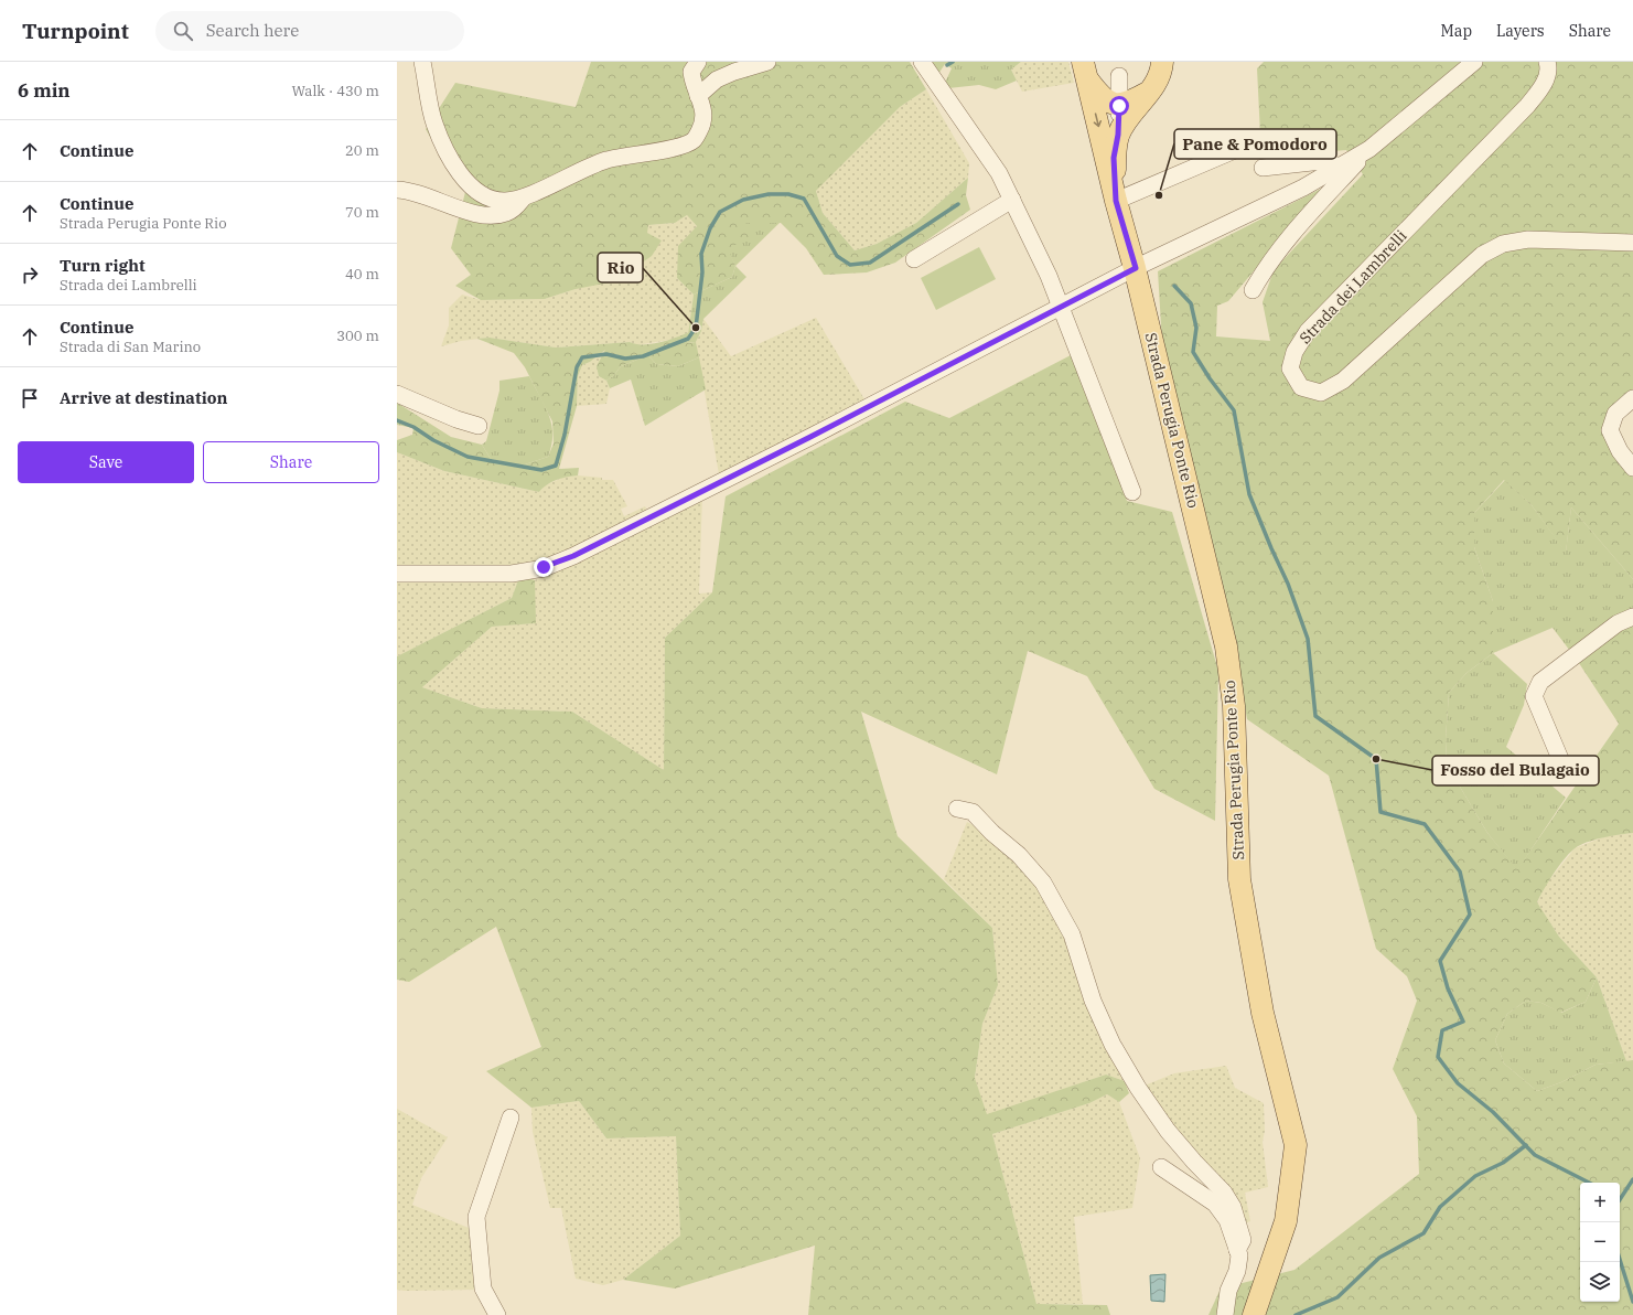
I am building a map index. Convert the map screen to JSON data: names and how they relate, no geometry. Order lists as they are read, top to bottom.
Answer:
{
  "streets": {
    "main road": ["Strada Perugia Ponte Rio"],
    "street": ["Strada dei Lambrelli"]
  },
  "places": ["Pane & Pomodoro", "Rio", "Fosso del Bulagaio"],
  "page": {
    "header": "Turnpoint",
    "search": "Search here",
    "nav": ["Map", "Layers", "Share"],
    "heading": ["6 min", "Walk · 430 m"],
    "list": [
      ["Continue", "20 m"],
      ["Continue", "Strada Perugia Ponte Rio", "70 m"],
      ["Turn right", "Strada dei Lambrelli", "40 m"],
      ["Continue", "Strada di San Marino", "300 m"],
      "Arrive at destination"
    ],
    "buttons": ["Save", "Share"],
    "map_buttons": ["+", "−"]
  }
}
